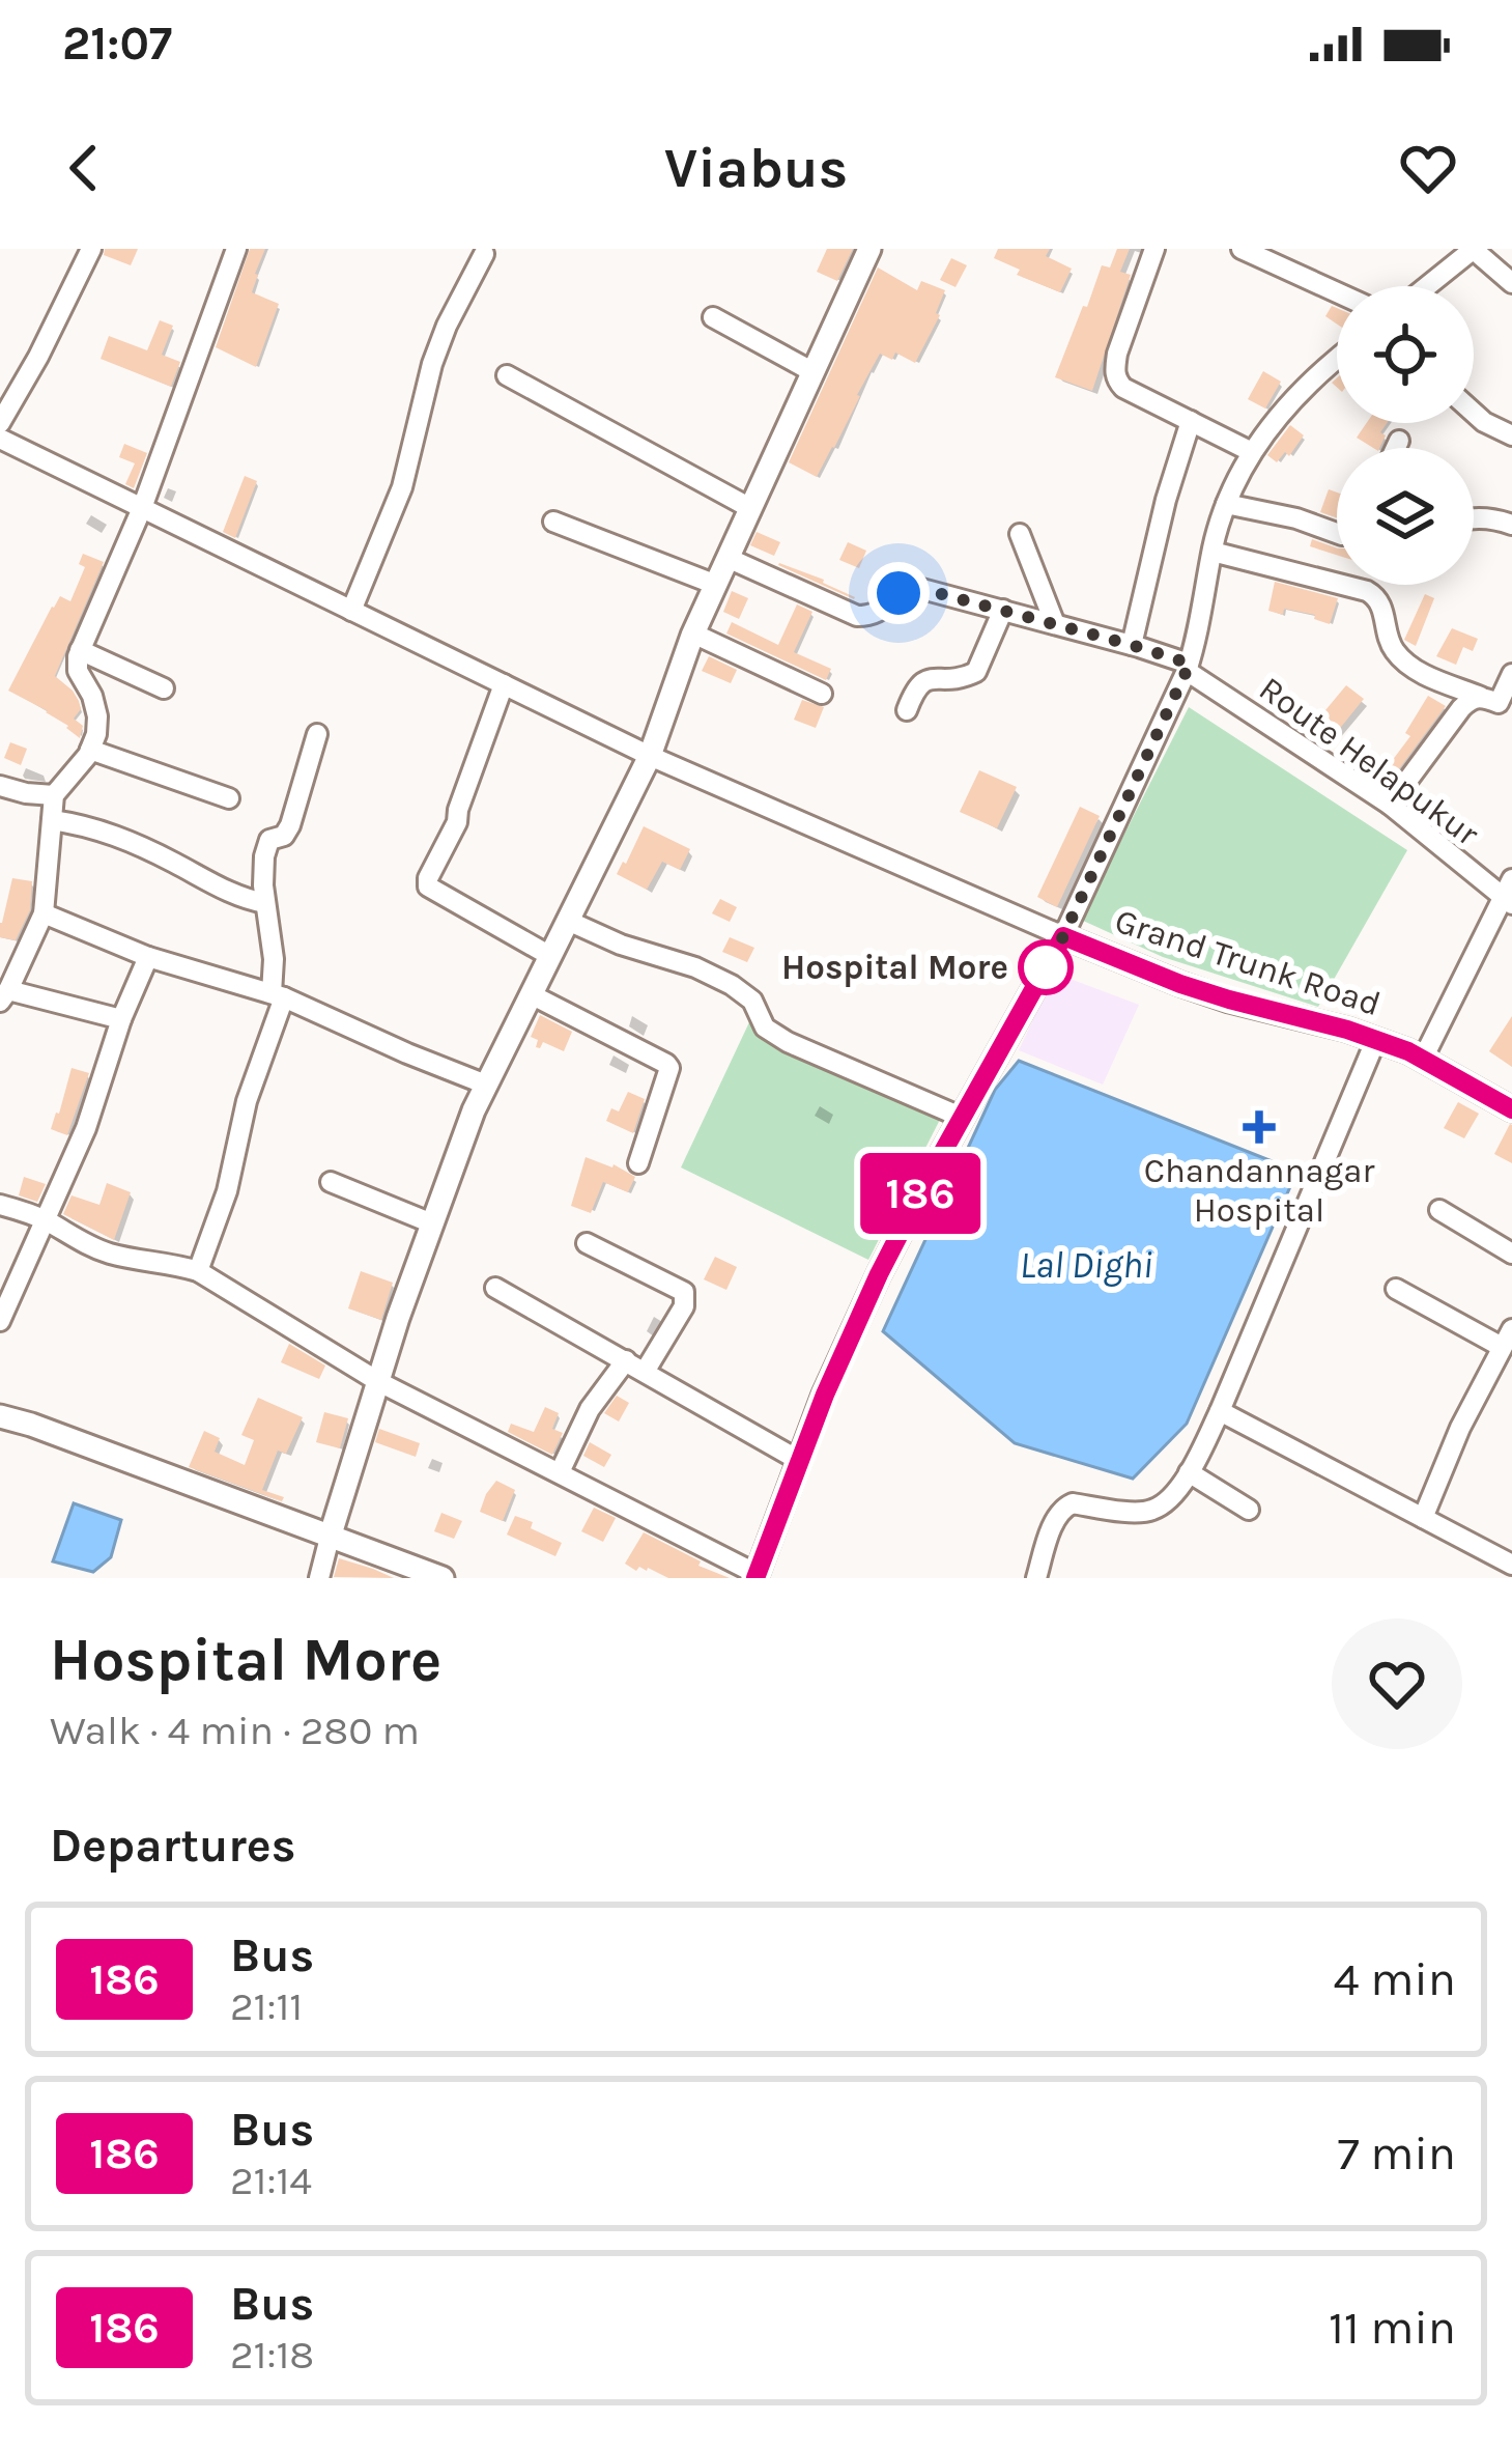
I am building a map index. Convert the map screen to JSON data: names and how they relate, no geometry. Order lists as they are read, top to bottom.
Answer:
{
  "streets": {
    "main road": ["Grand Trunk Road"],
    "street": ["Route Helapukur"]
  },
  "water": ["Lal Dighi"],
  "places": {
    "other": ["Hospital More"],
    "health": ["Chandannagar Hospital"]
  },
  "lines": ["bus line 186"],
  "page": {
    "status": "21:07",
    "header": "Viabus",
    "on_map": "186",
    "heading": [
      ["Hospital More", "Walk · 4 min · 280 m"],
      "Departures"
    ],
    "list": [
      {
        "mark": "186",
        "name": "Bus",
        "note": "21:11",
        "value": "4 min"
      },
      {
        "mark": "186",
        "name": "Bus",
        "note": "21:14",
        "value": "7 min"
      },
      {
        "mark": "186",
        "name": "Bus",
        "note": "21:18",
        "value": "11 min"
      }
    ]
  }
}
